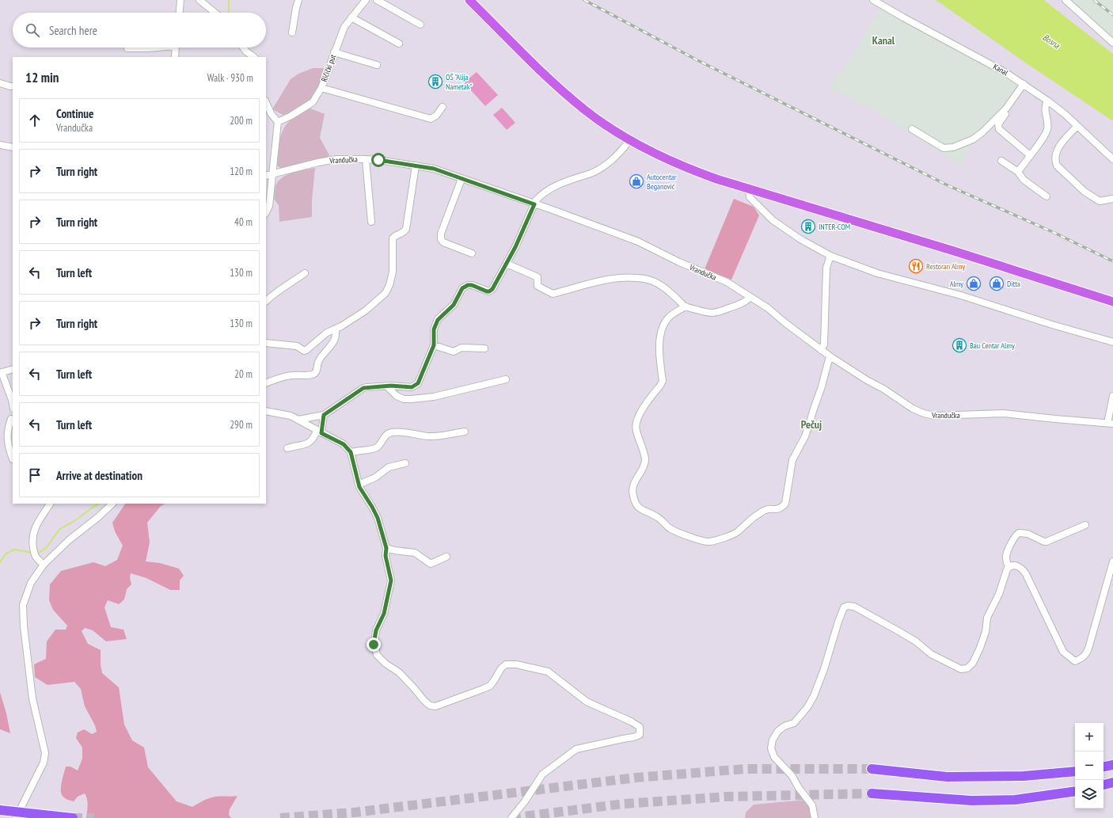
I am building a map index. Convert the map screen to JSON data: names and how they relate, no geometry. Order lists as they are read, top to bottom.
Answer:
{
  "streets": {
    "street": ["Ričički put", "Kanal", "Vrandučka"]
  },
  "districts": ["Kanal", "Pečuj"],
  "water": ["Bosna"],
  "places": {
    "building": ["OŠ \"Alija Nametak\"", "INTER-COM", "Bau Centar Almy"],
    "shop": ["Autocentar Beganović", "Almy", "Ditta"],
    "restaurant": ["Restoran Almy"]
  },
  "page": {
    "search": "Search here",
    "heading": ["12 min", "Walk · 930 m"],
    "list": [
      ["Continue", "Vrandučka", "200 m"],
      ["Turn right", "120 m"],
      ["Turn right", "40 m"],
      ["Turn left", "130 m"],
      ["Turn right", "130 m"],
      ["Turn left", "20 m"],
      ["Turn left", "290 m"],
      "Arrive at destination"
    ],
    "map_buttons": ["+", "−"]
  }
}
